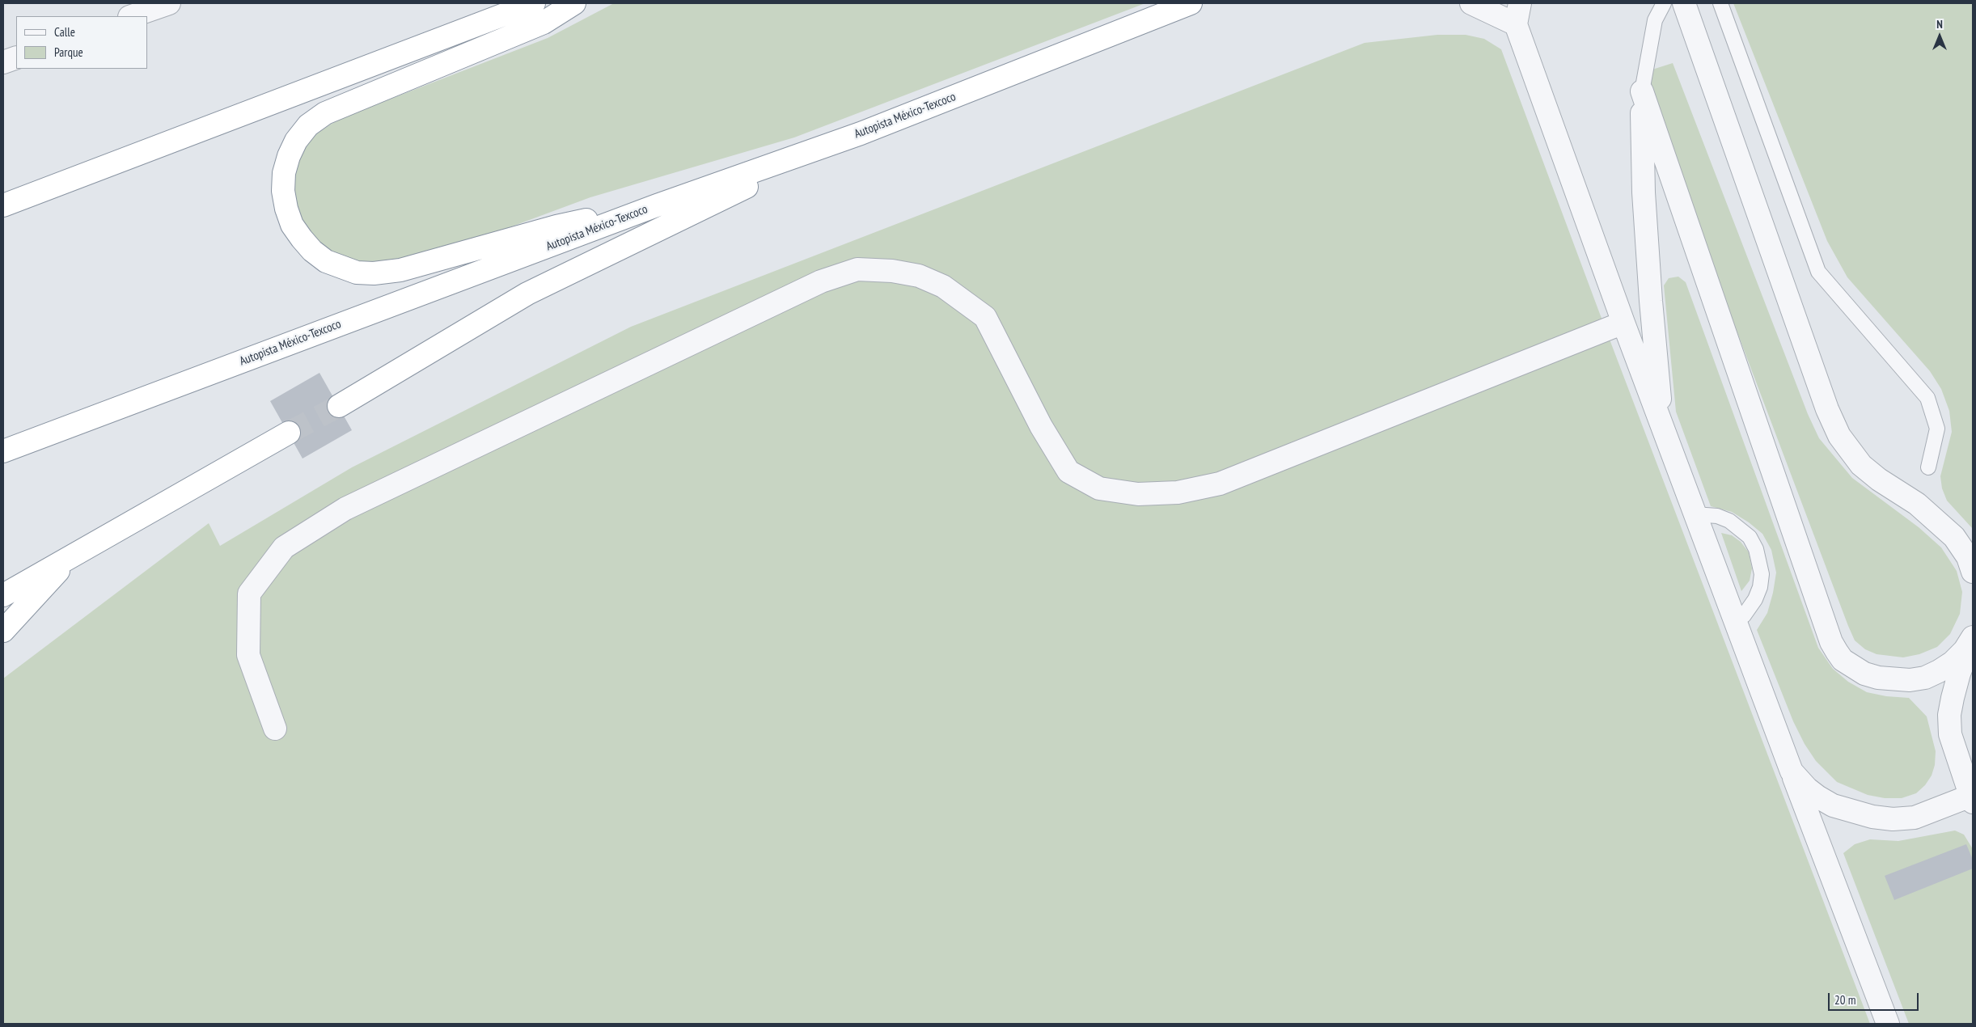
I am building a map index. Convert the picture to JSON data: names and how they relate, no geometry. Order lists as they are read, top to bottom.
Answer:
{
  "streets": {
    "highway": ["Autopista México-Texcoco"]
  },
  "legend": ["Calle", "Parque"],
  "scale_bar": "20 m",
  "north": "top"
}
